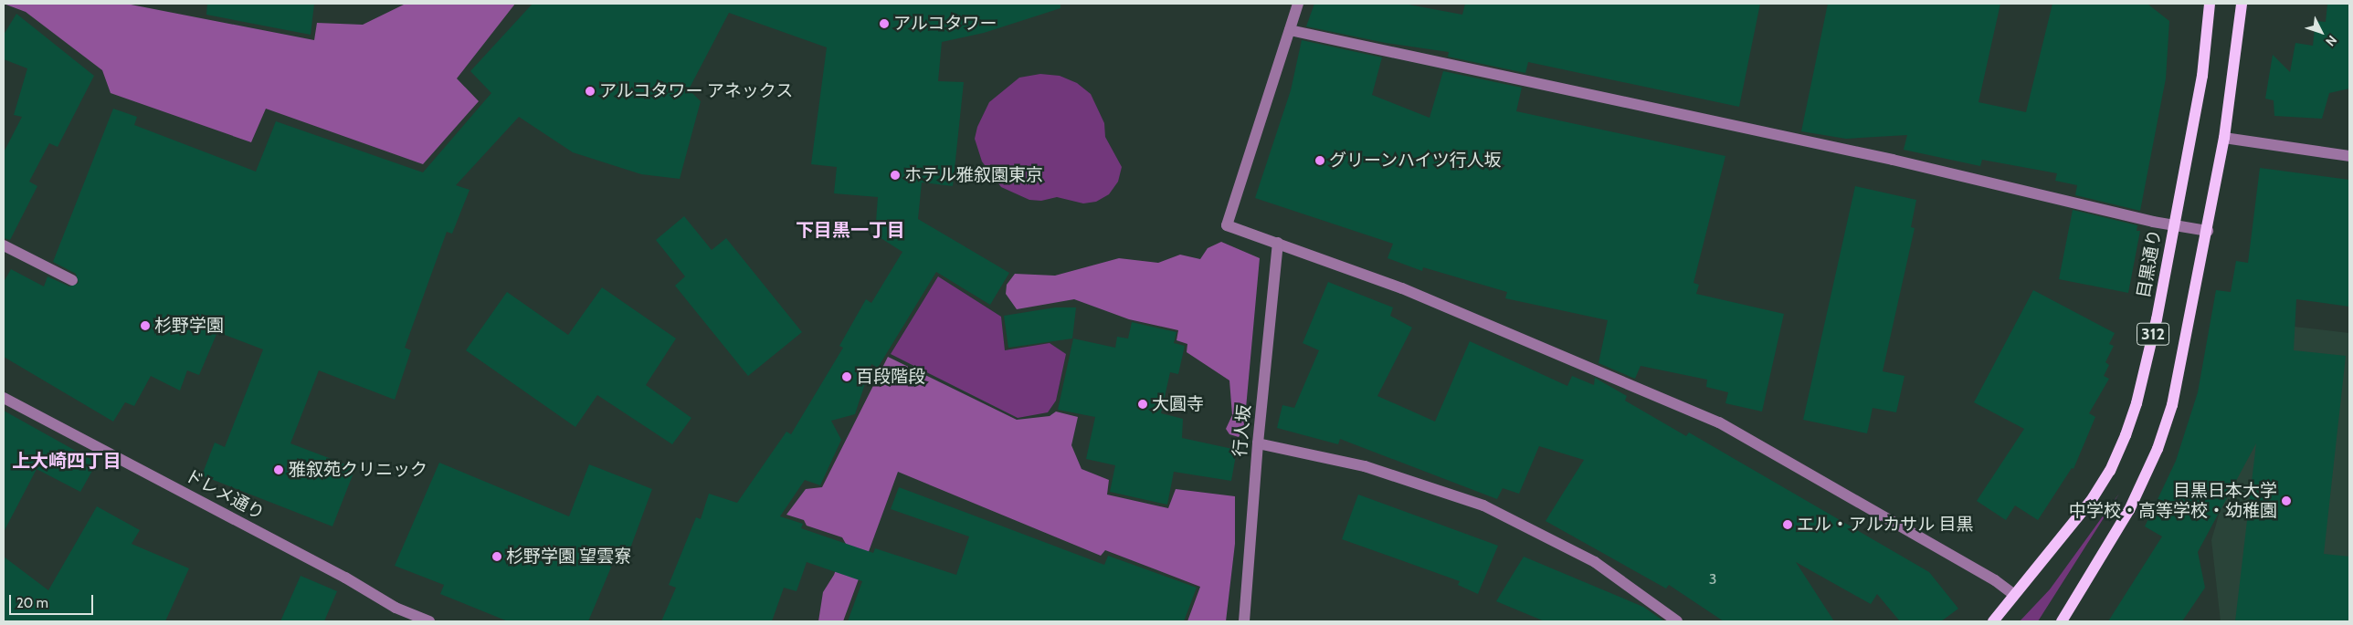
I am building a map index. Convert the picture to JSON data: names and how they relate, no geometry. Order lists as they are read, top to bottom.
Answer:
{
  "streets": {
    "main road": ["目黒通り", "312"],
    "street": ["行人坂", "ドレメ通り"]
  },
  "districts": ["下目黒一丁目", "上大崎四丁目"],
  "places": [
    "アルコタワー",
    "アルコタワー アネックス",
    "グリーンハイツ行人坂",
    "ホテル雅叙園東京",
    "杉野学園",
    "百段階段",
    "大圓寺",
    "雅叙苑クリニック",
    "目黒日本大学 中学校・高等学校・幼稚園",
    "エル・アルカサル 目黒",
    "杉野学園 望雲寮"
  ],
  "house_numbers": ["3"],
  "scale_bar": "20 m",
  "north": "bottom right"
}
